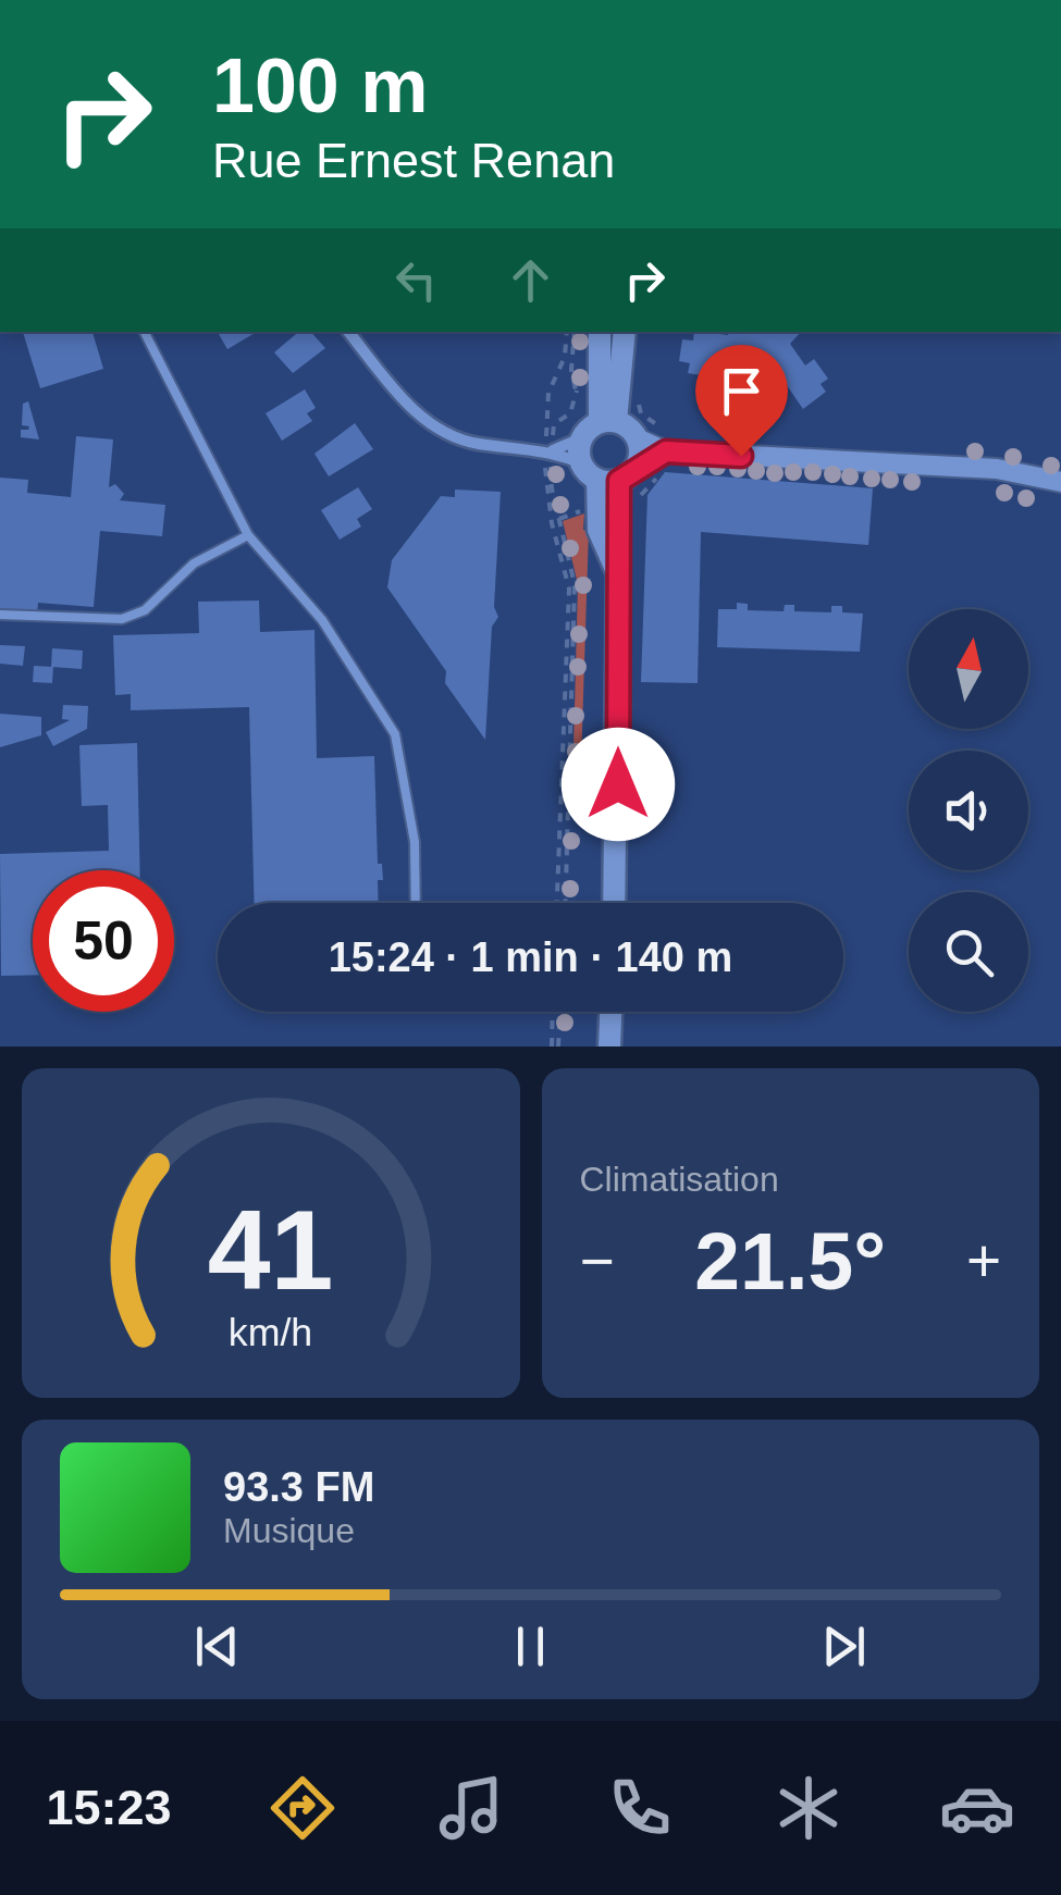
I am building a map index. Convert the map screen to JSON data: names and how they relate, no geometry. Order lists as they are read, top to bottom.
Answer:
{
  "north": "top",
  "page": {
    "turn": ["100 m", "Rue Ernest Renan"],
    "limit": "50",
    "trip": "15:24 · 1 min · 140 m",
    "tile": "Climatisation",
    "heat": ["−", "21.5°", "+"],
    "song": ["93.3 FM", "Musique"],
    "tabs": "15:23",
    "gauge": ["41", "km/h"]
  }
}
